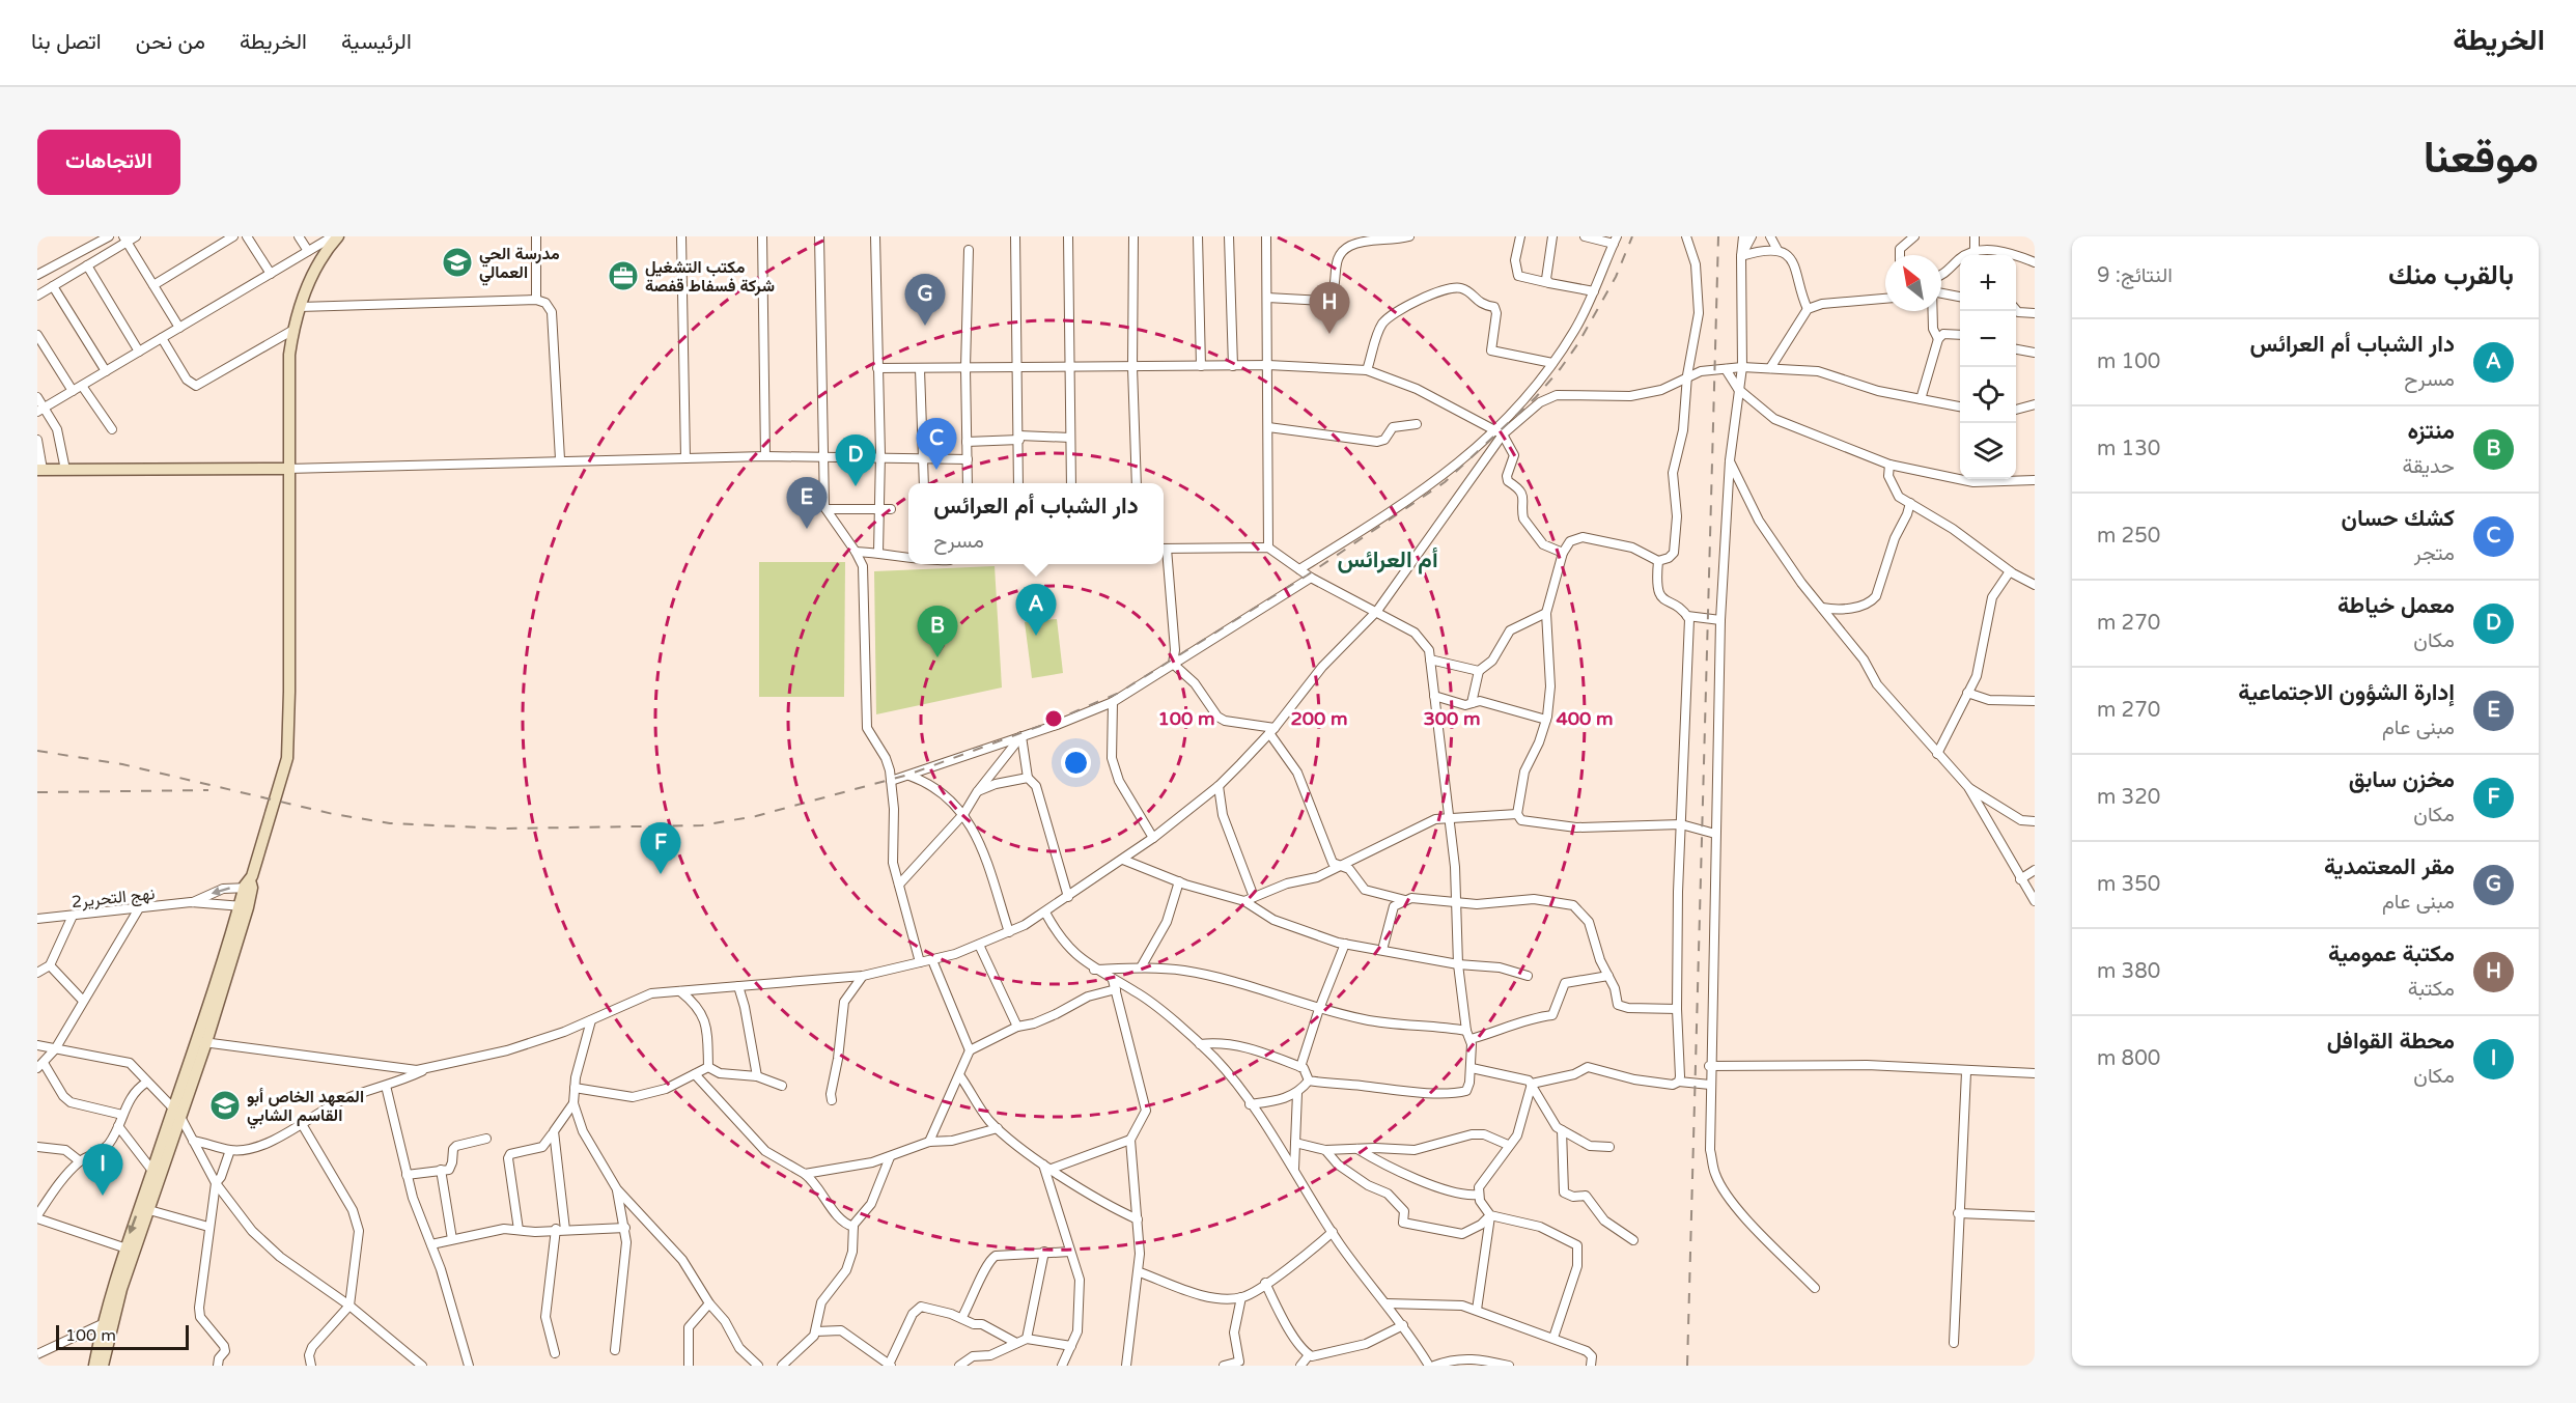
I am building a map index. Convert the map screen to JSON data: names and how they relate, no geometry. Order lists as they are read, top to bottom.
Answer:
{
  "streets": {
    "street": ["نهج التحرير2"]
  },
  "districts": ["أم العرائس"],
  "places": {
    "school or university": ["مدرسة الحي العمالي", "المعهد الخاص أبو القاسم الشابي"],
    "office": ["مكتب التشغيل شركة فسفاط قفصة"]
  },
  "scale_bar": "100 m",
  "north": "top left",
  "page": {
    "header": "الخريطة",
    "nav": [
      "الرئيسية",
      "الخريطة",
      "من نحن",
      "اتصل بنا"
    ],
    "title": "موقعنا",
    "buttons": "الاتجاهات",
    "heading": ["بالقرب منك", "النتائج: 9"],
    "map_buttons": ["+", "−"],
    "pins": [
      "G",
      "H",
      "C",
      "D",
      "E",
      "A",
      "B",
      "F",
      "I"
    ],
    "list": [
      {
        "mark": "A",
        "name": "دار الشباب أم العرائس",
        "note": "مسرح",
        "value": "100 m"
      },
      {
        "mark": "B",
        "name": "منتزه",
        "note": "حديقة",
        "value": "130 m"
      },
      {
        "mark": "C",
        "name": "كشك حسان",
        "note": "متجر",
        "value": "250 m"
      },
      {
        "mark": "D",
        "name": "معمل خياطة",
        "note": "مكان",
        "value": "270 m"
      },
      {
        "mark": "E",
        "name": "إدارة الشؤون الاجتماعية",
        "note": "مبنى عام",
        "value": "270 m"
      },
      {
        "mark": "F",
        "name": "مخزن سابق",
        "note": "مكان",
        "value": "320 m"
      },
      {
        "mark": "G",
        "name": "مقر المعتمدية",
        "note": "مبنى عام",
        "value": "350 m"
      },
      {
        "mark": "H",
        "name": "مكتبة عمومية",
        "note": "مكتبة",
        "value": "380 m"
      },
      {
        "mark": "I",
        "name": "محطة القوافل",
        "note": "مكان",
        "value": "800 m"
      }
    ],
    "popup": ["دار الشباب أم العرائس", "مسرح"],
    "scale": "100 m"
  },
  "rings": [
    "100 m",
    "200 m",
    "300 m",
    "400 m"
  ]
}
